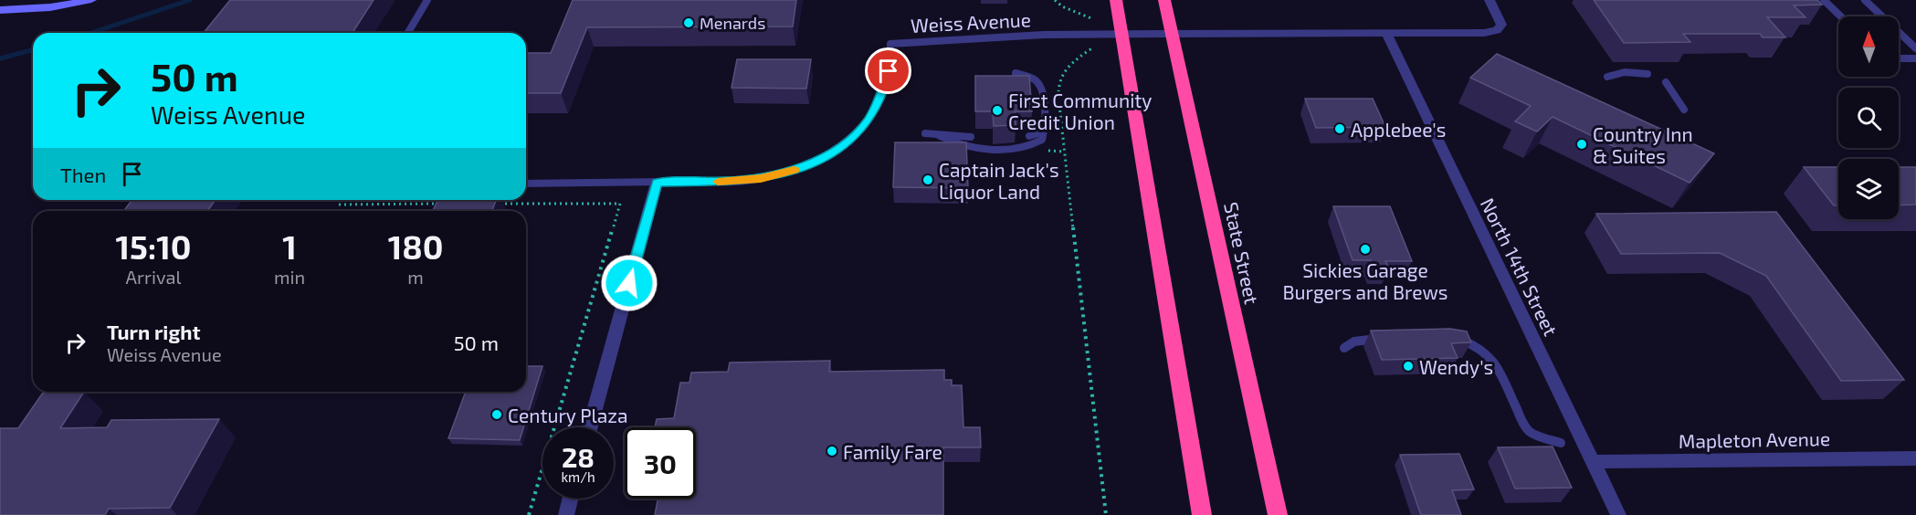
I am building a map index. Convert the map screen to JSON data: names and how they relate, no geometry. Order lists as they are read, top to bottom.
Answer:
{
  "streets": {
    "highway": ["State Street"],
    "street": ["North 14th Street", "Mapleton Avenue"],
    "lane": ["Weiss Avenue"]
  },
  "crossings": [
    ["Weiss Avenue", "State Street"],
    ["North 14th Street", "Mapleton Avenue"]
  ],
  "places": [
    "Menards",
    "First Community Credit Union",
    "Applebee's",
    "Country Inn & Suites",
    "Captain Jack's Liquor Land",
    "Sickies Garage Burgers and Brews",
    "Wendy's",
    "Century Plaza",
    "Family Fare"
  ],
  "north": "top",
  "page": {
    "turn": ["50 m", "Weiss Avenue"],
    "then": "Then",
    "eta": [
      "15:10",
      "Arrival",
      "1",
      "min",
      "180",
      "m"
    ],
    "list": [
      {
        "name": "Turn right",
        "note": "Weiss Avenue",
        "value": "50 m"
      }
    ],
    "speed": "28 km/h",
    "limit": "30"
  }
}
